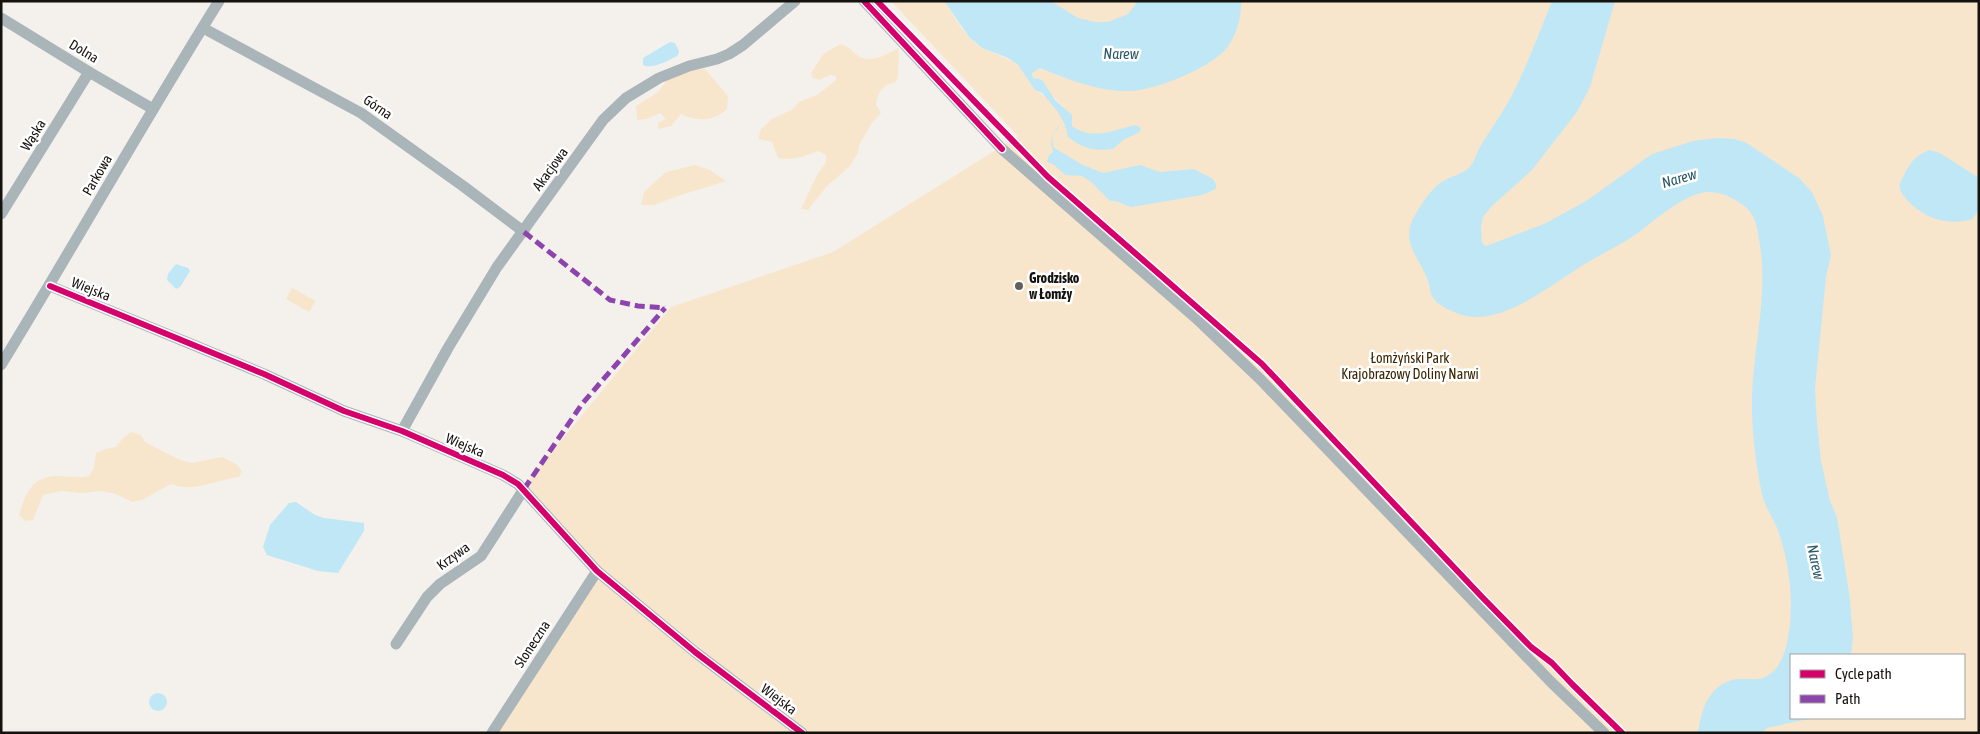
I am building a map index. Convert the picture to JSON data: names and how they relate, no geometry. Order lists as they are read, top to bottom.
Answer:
{
  "streets": {
    "street": [
      "Dolna",
      "Górna",
      "Wąska",
      "Akacjowa",
      "Parkowa",
      "Wiejska",
      "Krzywa",
      "Słoneczna"
    ]
  },
  "crossings": [
    ["Dolna", "Wąska"],
    ["Dolna", "Parkowa"],
    ["Górna", "Akacjowa"],
    ["Górna", "Parkowa"],
    ["Akacjowa", "Wiejska"],
    ["Parkowa", "Wiejska"],
    ["Wiejska", "Krzywa"],
    ["Wiejska", "Słoneczna"]
  ],
  "water": ["Narew"],
  "parks": ["Łomżyński Park Krajobrazowy Doliny Narwi"],
  "places": ["Grodzisko w Łomży"],
  "legend": ["Cycle path", "Path"]
}
